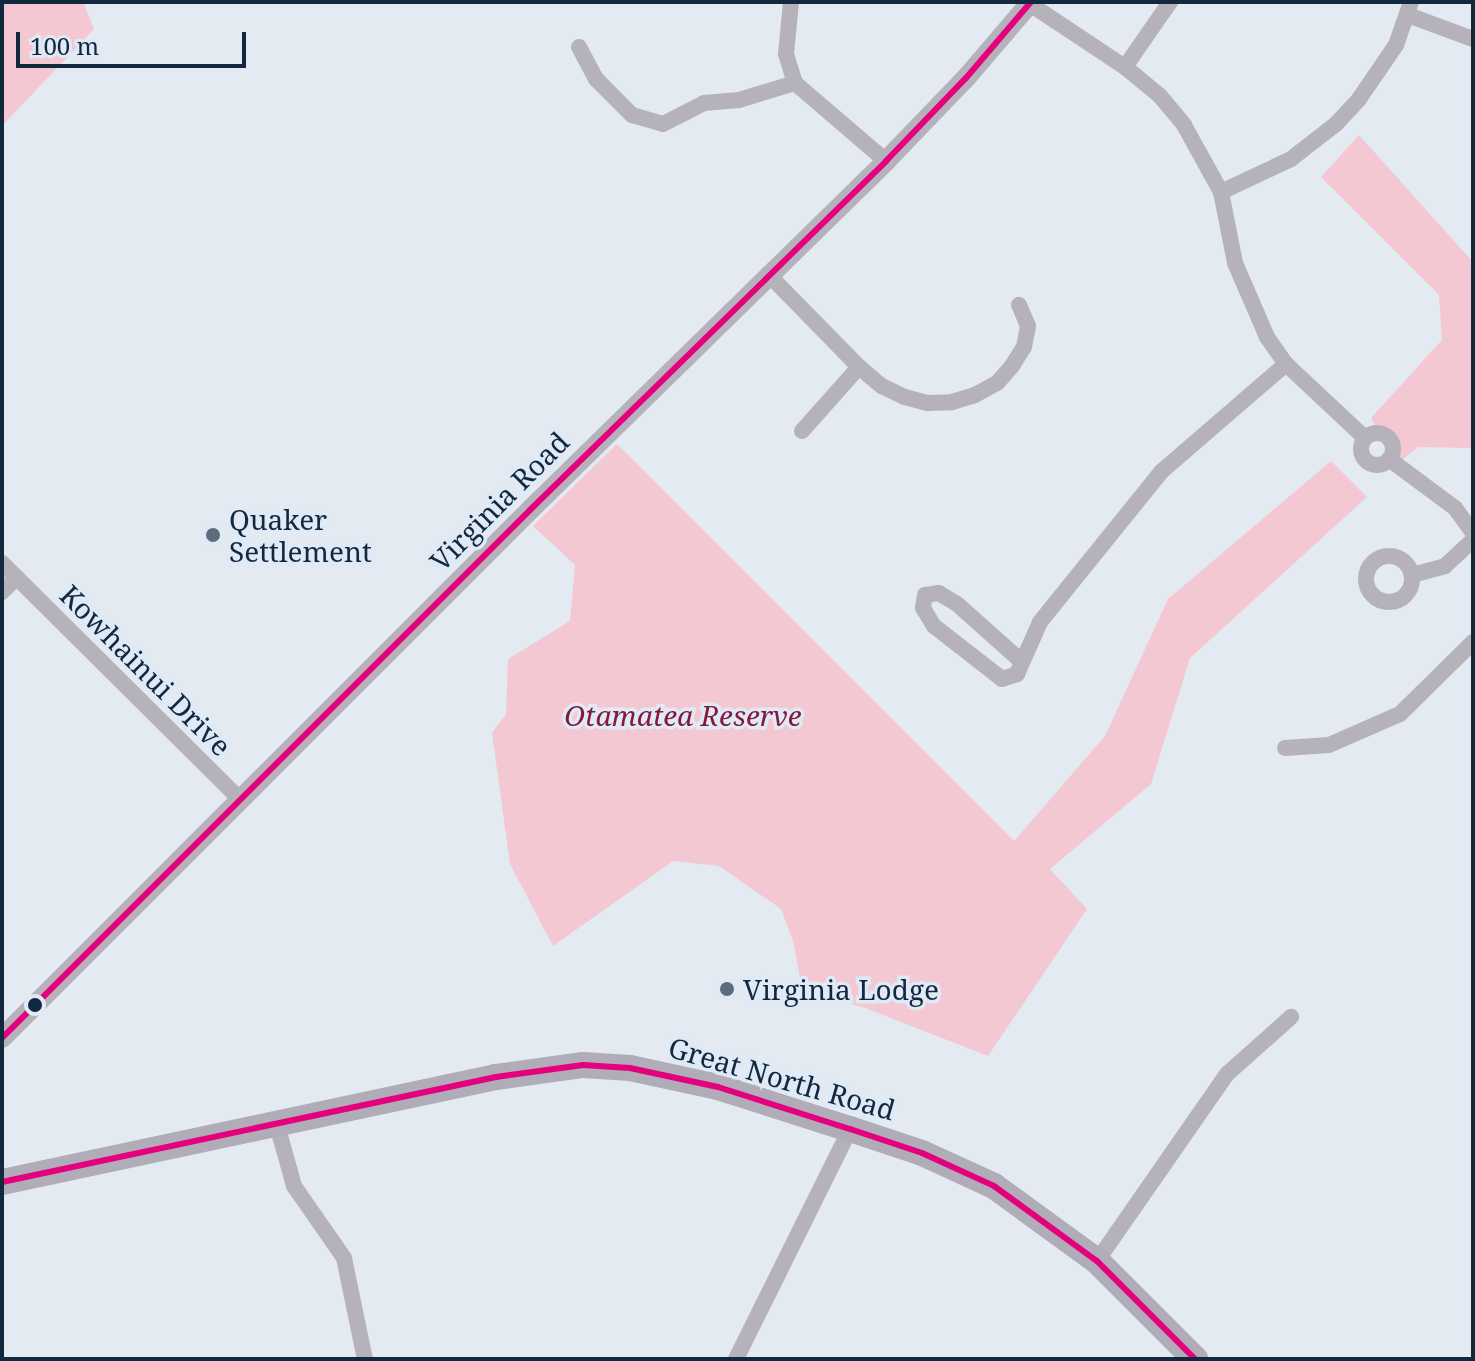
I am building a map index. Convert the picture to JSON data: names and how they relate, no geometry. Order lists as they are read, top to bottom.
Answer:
{
  "streets": {
    "highway": ["Great North Road"],
    "street": ["Virginia Road", "Kowhainui Drive"]
  },
  "crossings": [
    ["Virginia Road", "Kowhainui Drive"]
  ],
  "parks": ["Otamatea Reserve"],
  "places": ["Quaker Settlement", "Virginia Lodge"],
  "scale_bar": "100 m"
}
